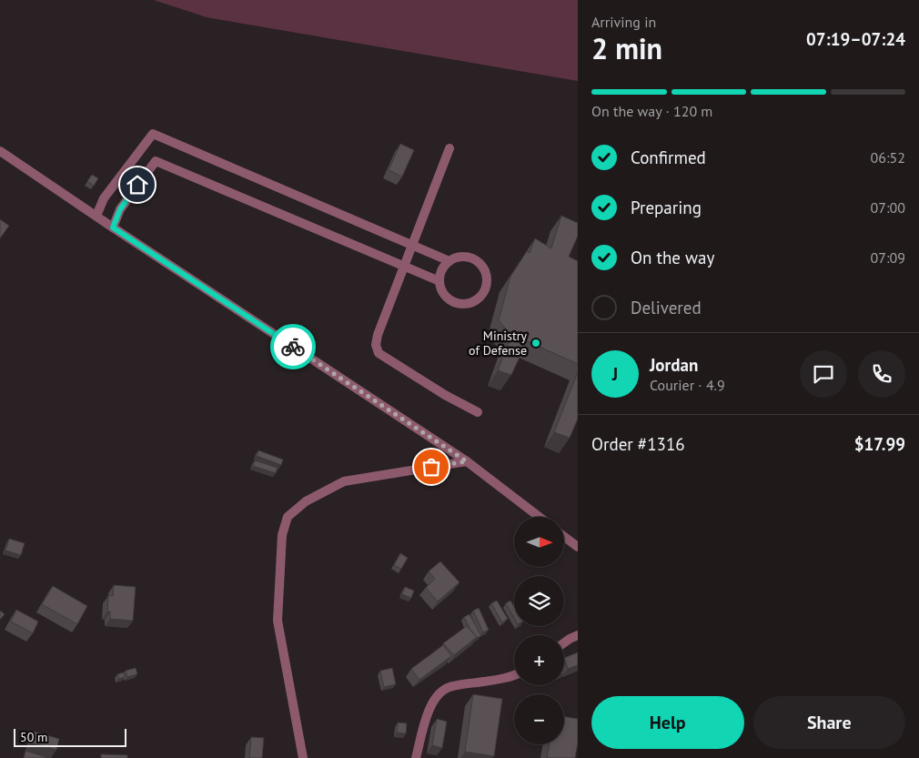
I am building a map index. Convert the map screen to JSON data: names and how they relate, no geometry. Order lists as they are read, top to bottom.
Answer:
{
  "places": ["Ministry of Defense"],
  "scale_bar": "50 m",
  "north": "right",
  "page": {
    "heading": ["2 min", "Arriving in", "07:19–07:24"],
    "panel": [
      "Jordan",
      "Courier · 4.9",
      "Order #1316",
      "$17.99"
    ],
    "bar": "On the way · 120 m",
    "list": [
      ["Confirmed", "06:52"],
      ["Preparing", "07:00"],
      ["On the way", "07:09"],
      "Delivered"
    ],
    "round": "J",
    "map_buttons": ["+", "−"],
    "buttons": ["Help", "Share"],
    "scale": "50 m"
  }
}
